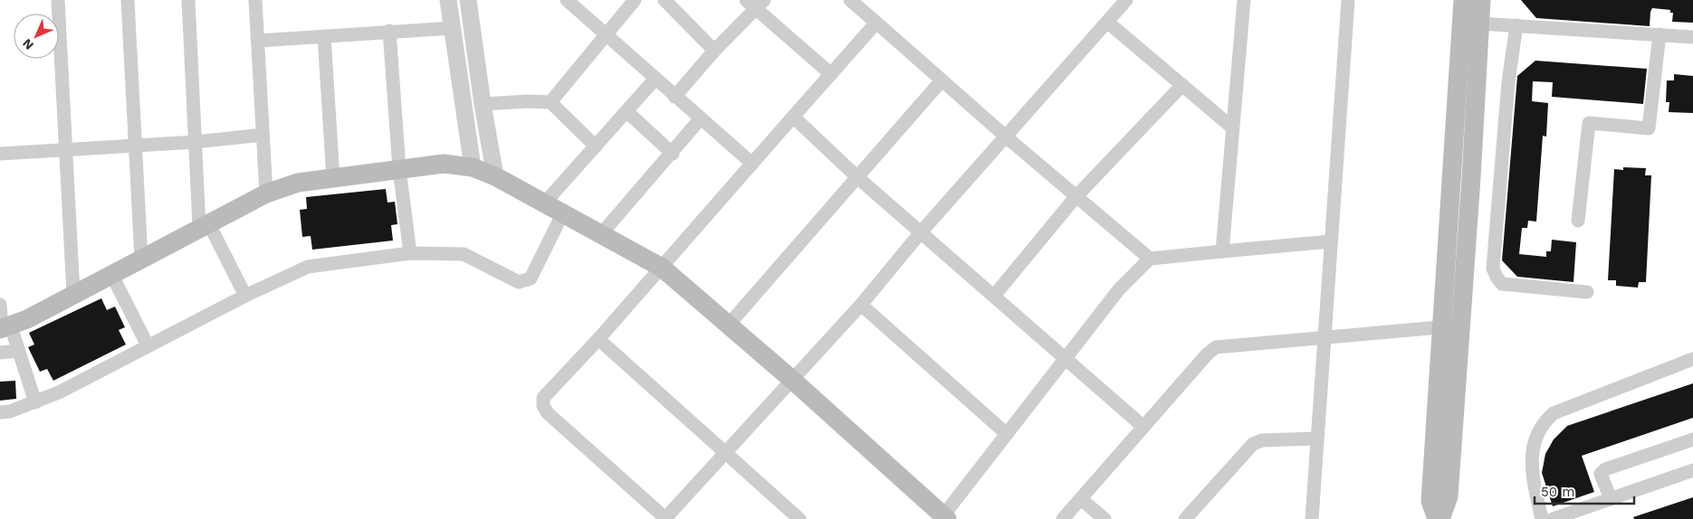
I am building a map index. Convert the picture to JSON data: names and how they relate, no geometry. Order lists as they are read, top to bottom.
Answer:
{
  "scale_bar": "50 m",
  "north": "bottom left"
}
